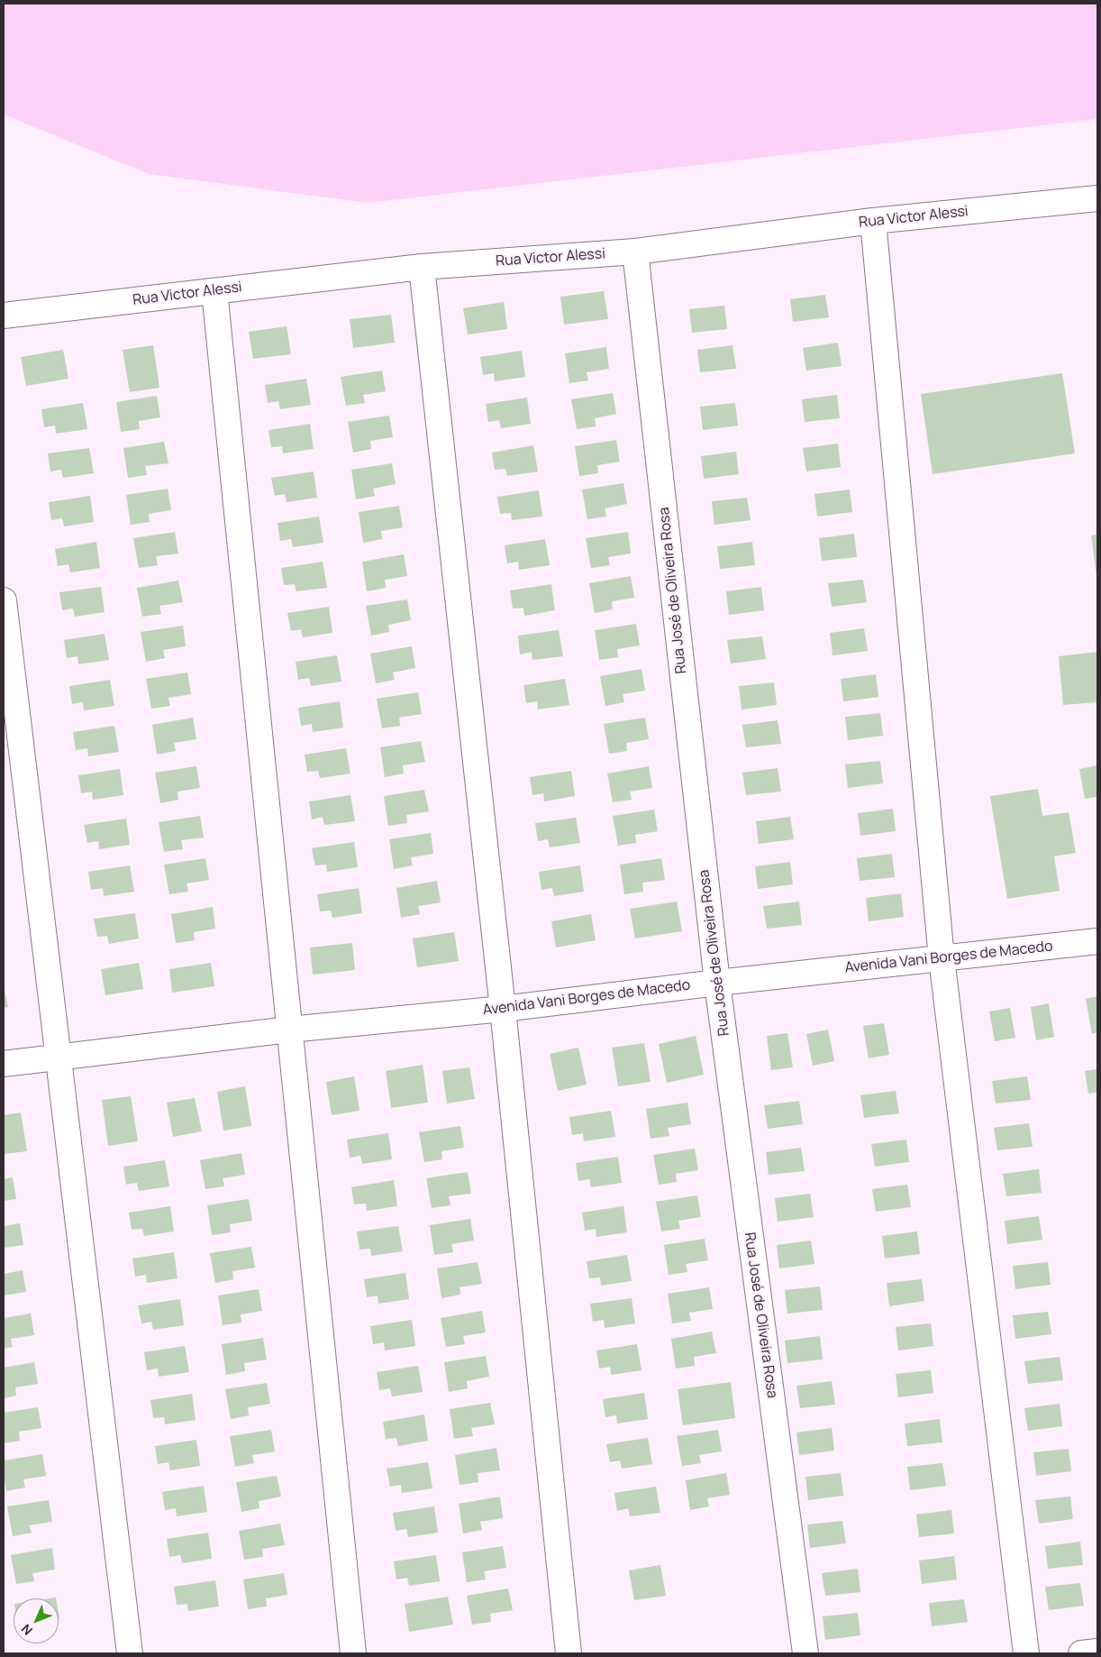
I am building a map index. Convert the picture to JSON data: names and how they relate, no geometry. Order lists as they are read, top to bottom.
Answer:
{
  "streets": {
    "street": ["Rua Victor Alessi", "Rua José de Oliveira Rosa", "Avenida Vani Borges de Macedo"]
  },
  "crossings": [
    ["Rua Victor Alessi", "Rua José de Oliveira Rosa"],
    ["Rua José de Oliveira Rosa", "Avenida Vani Borges de Macedo"]
  ],
  "north": "bottom left"
}
